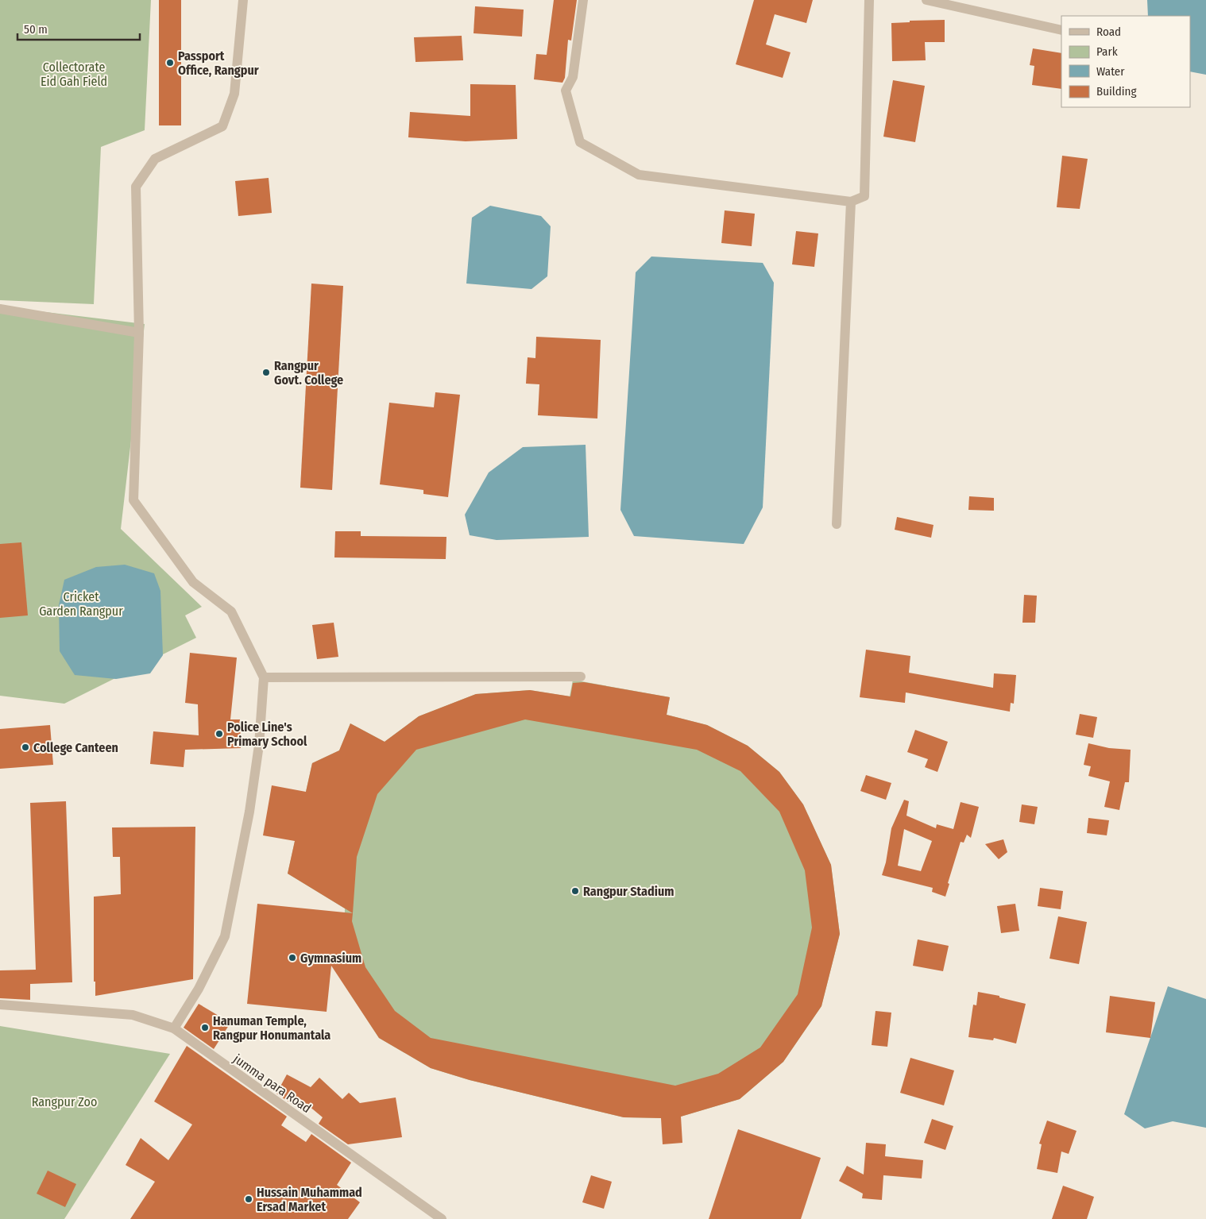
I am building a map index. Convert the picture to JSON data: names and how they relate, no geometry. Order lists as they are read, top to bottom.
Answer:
{
  "streets": {
    "street": ["jumma para Road"]
  },
  "parks": ["Collectorate Eid Gah Field", "Cricket Garden Rangpur", "Rangpur Zoo"],
  "places": [
    "Passport Office, Rangpur",
    "Rangpur Govt. College",
    "Police Line's Primary School",
    "College Canteen",
    "Rangpur Stadium",
    "Gymnasium",
    "Hanuman Temple, Rangpur Honumantala",
    "Hussain Muhammad Ersad Market"
  ],
  "legend": [
    "Road",
    "Park",
    "Water",
    "Building"
  ],
  "scale_bar": "50 m"
}
